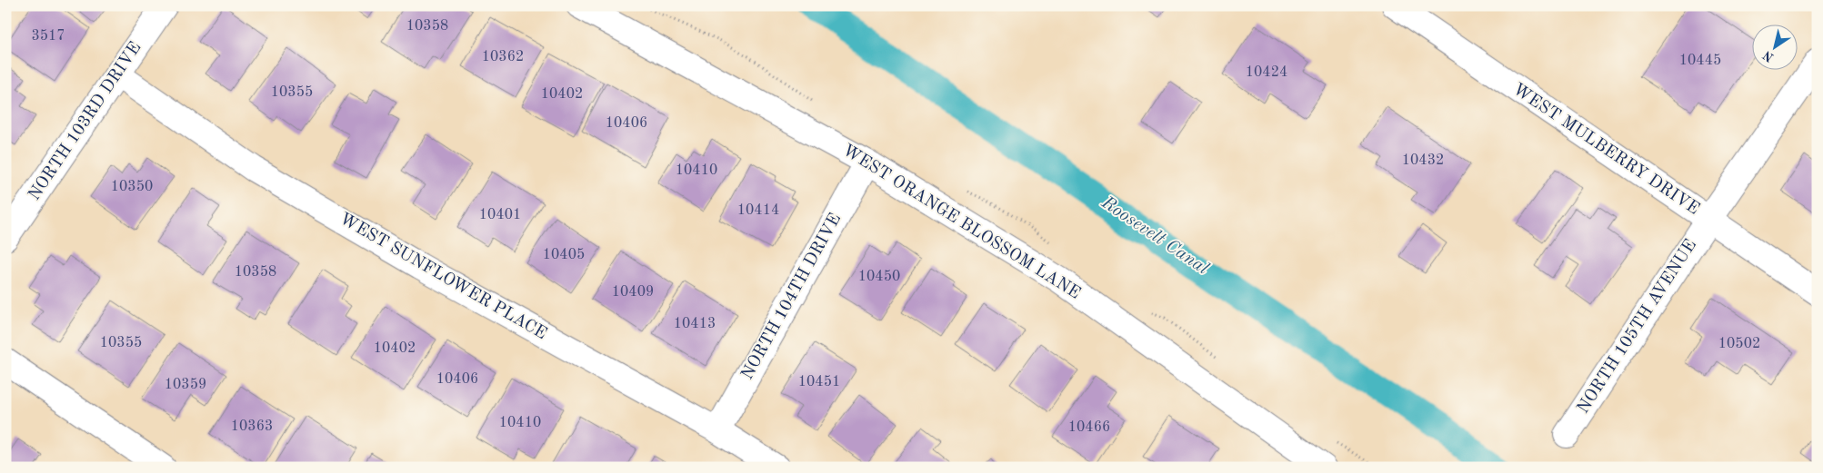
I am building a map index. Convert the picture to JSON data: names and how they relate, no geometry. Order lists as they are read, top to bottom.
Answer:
{
  "streets": {
    "street": [
      "NORTH 103RD DRIVE",
      "WEST MULBERRY DRIVE",
      "WEST ORANGE BLOSSOM LANE",
      "WEST SUNFLOWER PLACE",
      "NORTH 104TH DRIVE",
      "NORTH 105TH AVENUE"
    ]
  },
  "crossings": [
    ["NORTH 103RD DRIVE", "WEST SUNFLOWER PLACE"],
    ["WEST MULBERRY DRIVE", "NORTH 105TH AVENUE"],
    ["WEST ORANGE BLOSSOM LANE", "NORTH 104TH DRIVE"],
    ["WEST SUNFLOWER PLACE", "NORTH 104TH DRIVE"]
  ],
  "water": ["Roosevelt Canal"],
  "house_numbers": [
    "10358",
    "3517",
    "10362",
    "10445",
    "10424",
    "10355",
    "10402",
    "10406",
    "10432",
    "10410",
    "10350",
    "10414",
    "10401",
    "10405",
    "10358",
    "10450",
    "10409",
    "10413",
    "10355",
    "10502",
    "10402",
    "10406",
    "10451",
    "10359",
    "10410",
    "10363",
    "10466"
  ],
  "north": "bottom left"
}
